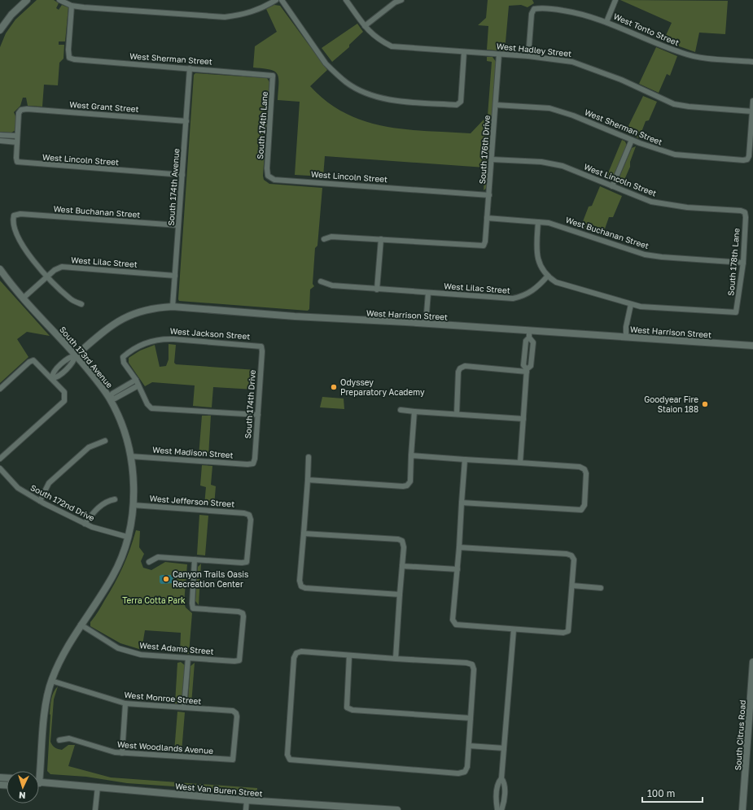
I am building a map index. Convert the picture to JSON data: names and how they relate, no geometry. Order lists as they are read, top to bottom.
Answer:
{
  "streets": {
    "street": [
      "West Tonto Street",
      "West Hadley Street",
      "West Sherman Street",
      "West Grant Street",
      "South 174th Lane",
      "South 176th Drive",
      "West Lincoln Street",
      "South 174th Avenue",
      "West Buchanan Street",
      "West Lilac Street",
      "South 178th Lane",
      "West Harrison Street",
      "West Jackson Street",
      "South 173rd Avenue",
      "South 174th Drive",
      "West Madison Street",
      "West Jefferson Street",
      "South 172nd Drive",
      "West Adams Street",
      "West Monroe Street",
      "South Citrus Road",
      "West Woodlands Avenue",
      "West Van Buren Street"
    ]
  },
  "crossings": [
    ["West Tonto Street", "West Hadley Street"],
    ["West Hadley Street", "South 176th Drive"],
    ["West Sherman Street", "South 174th Lane"],
    ["West Sherman Street", "South 176th Drive"],
    ["West Sherman Street", "South 174th Avenue"],
    ["West Grant Street", "South 174th Avenue"],
    ["South 174th Lane", "West Lincoln Street"],
    ["South 176th Drive", "West Lincoln Street"],
    ["South 176th Drive", "West Buchanan Street"],
    ["West Lincoln Street", "South 174th Avenue"],
    ["West Lincoln Street", "South 178th Lane"],
    ["South 174th Avenue", "West Buchanan Street"],
    ["South 174th Avenue", "West Lilac Street"],
    ["South 174th Avenue", "West Harrison Street"],
    ["West Buchanan Street", "West Lilac Street"],
    ["West Buchanan Street", "South 178th Lane"],
    ["West Lilac Street", "South 173rd Avenue"],
    ["West Harrison Street", "South 173rd Avenue"],
    ["West Jackson Street", "South 174th Drive"],
    ["South 173rd Avenue", "West Madison Street"],
    ["South 173rd Avenue", "West Jefferson Street"],
    ["South 173rd Avenue", "South 172nd Drive"],
    ["South 173rd Avenue", "West Adams Street"],
    ["South 173rd Avenue", "West Monroe Street"],
    ["South 174th Drive", "West Madison Street"],
    ["West Jefferson Street", "West Adams Street"],
    ["West Monroe Street", "West Woodlands Avenue"]
  ],
  "parks": ["Terra Cotta Park"],
  "places": ["Odyssey Preparatory Academy", "Goodyear Fire Staion 188", "Canyon Trails Oasis Recreation Center"],
  "scale_bar": "100 m",
  "north": "bottom"
}
